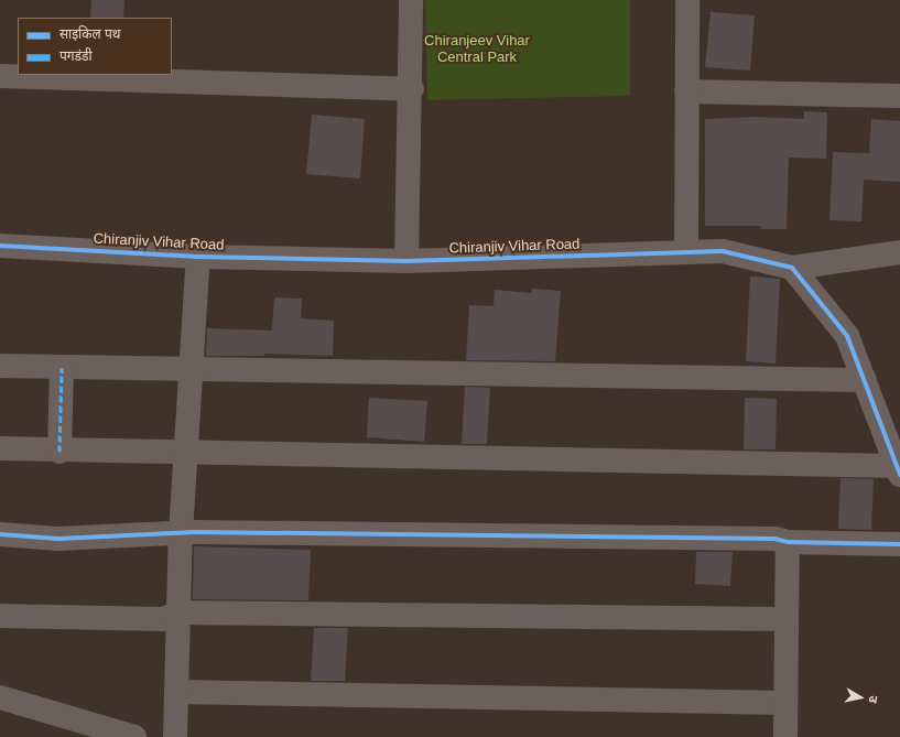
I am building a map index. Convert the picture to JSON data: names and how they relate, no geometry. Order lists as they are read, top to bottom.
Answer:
{
  "streets": {
    "street": ["Chiranjiv Vihar Road"]
  },
  "parks": ["Chiranjeev Vihar Central Park"],
  "legend": ["साइकिल पथ", "पगडंडी"],
  "north": "right"
}
